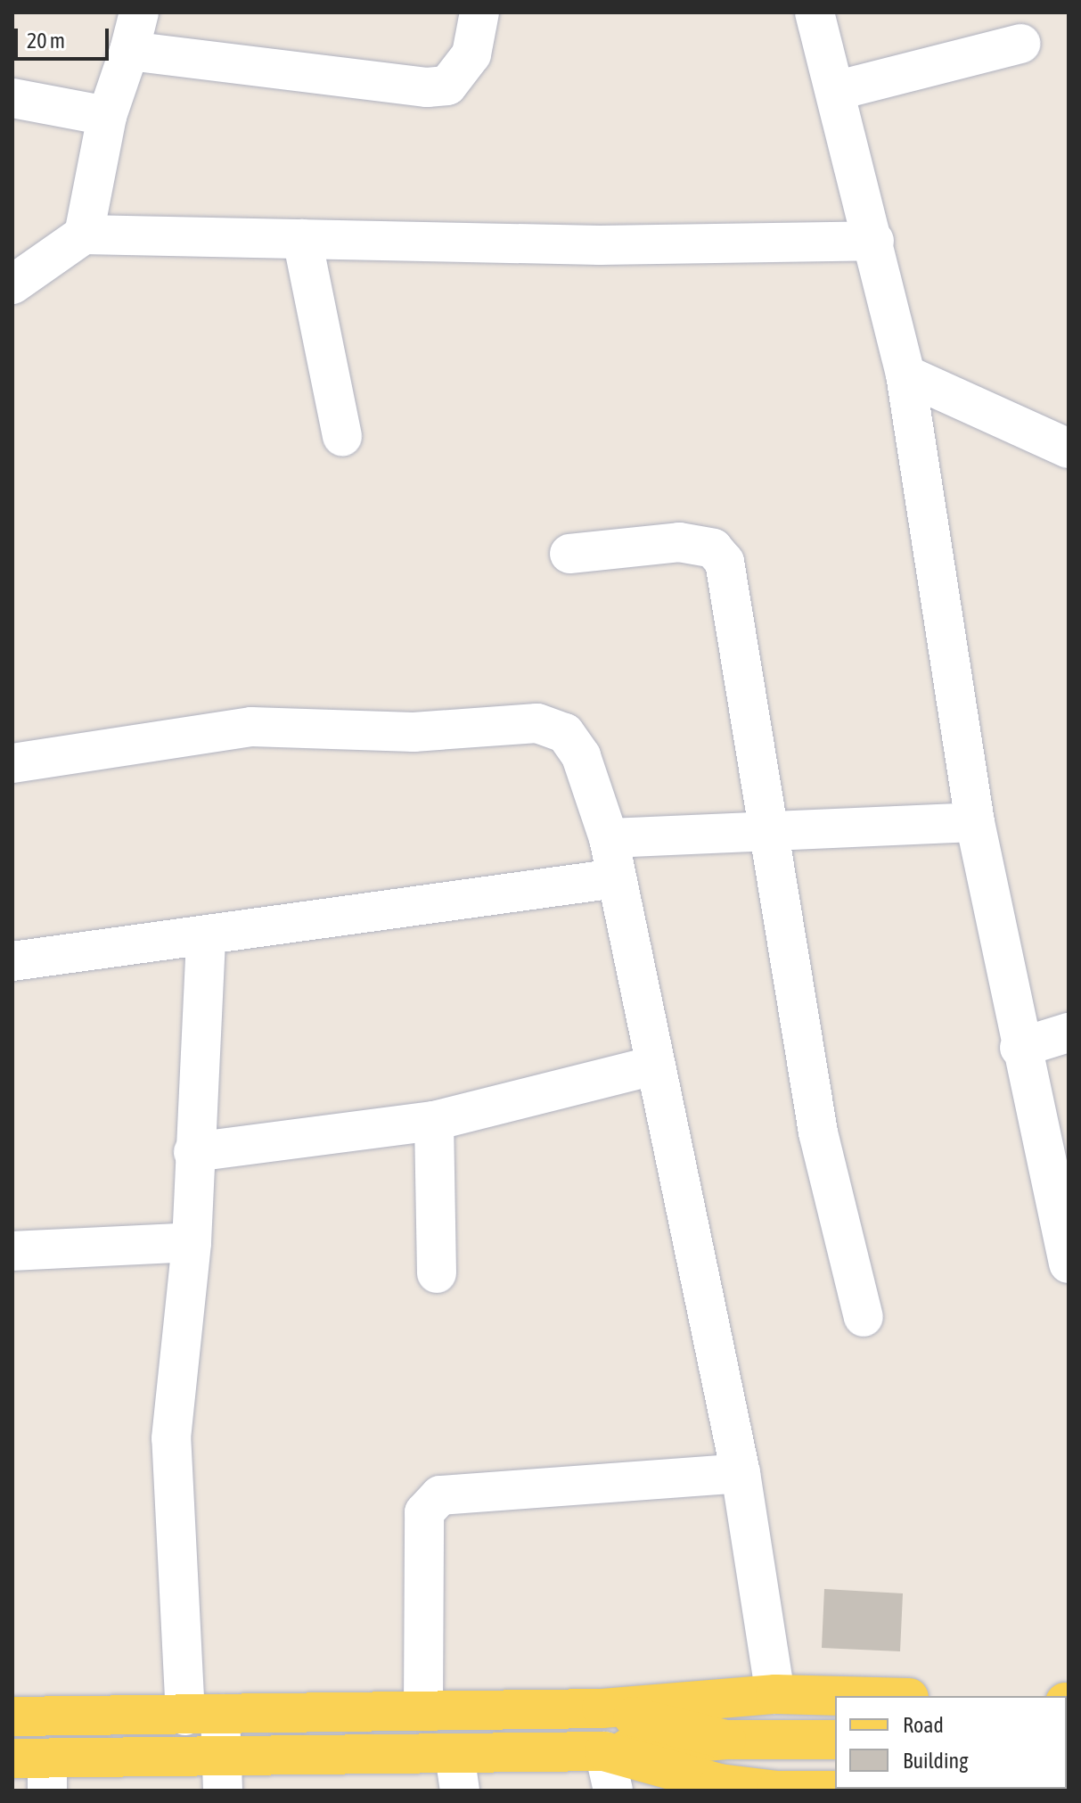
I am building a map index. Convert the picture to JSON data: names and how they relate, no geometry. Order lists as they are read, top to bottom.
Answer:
{
  "legend": ["Road", "Building"],
  "scale_bar": "20 m"
}
